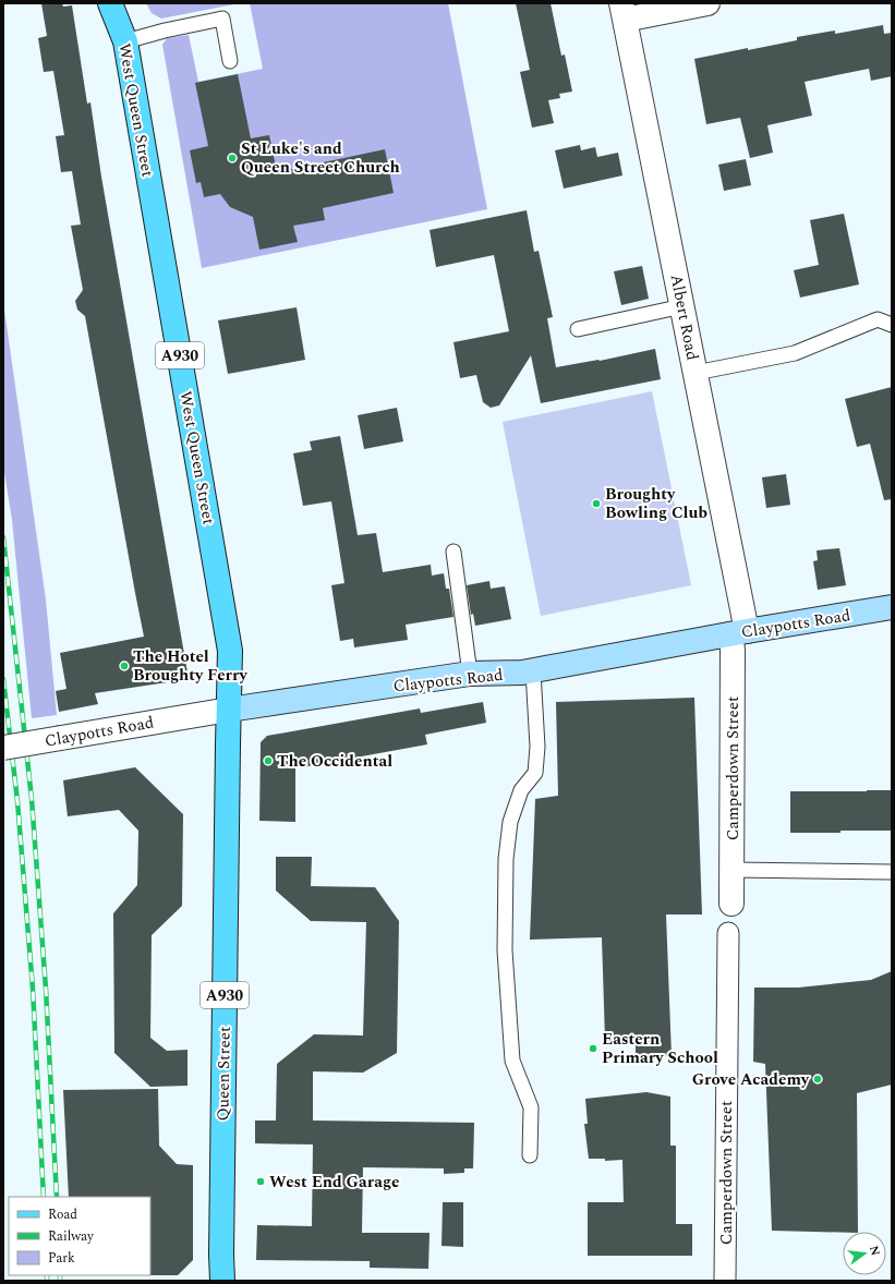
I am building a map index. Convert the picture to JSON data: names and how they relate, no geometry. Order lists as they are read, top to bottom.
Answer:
{
  "streets": {
    "main road": [
      "West Queen Street",
      "A930",
      "Claypotts Road",
      "Queen Street"
    ],
    "street": ["Albert Road", "Camperdown Street"]
  },
  "crossings": [
    ["West Queen Street", "Claypotts Road"],
    ["West Queen Street", "Queen Street"],
    ["Albert Road", "Claypotts Road"],
    ["Albert Road", "Camperdown Street"],
    ["Claypotts Road", "Camperdown Street"],
    ["Claypotts Road", "Queen Street"]
  ],
  "places": [
    "St Luke's and Queen Street Church",
    "Broughty Bowling Club",
    "The Hotel Broughty Ferry",
    "The Occidental",
    "Eastern Primary School",
    "Grove Academy",
    "West End Garage"
  ],
  "legend": ["Road", "Railway", "Park"],
  "north": "right"
}
